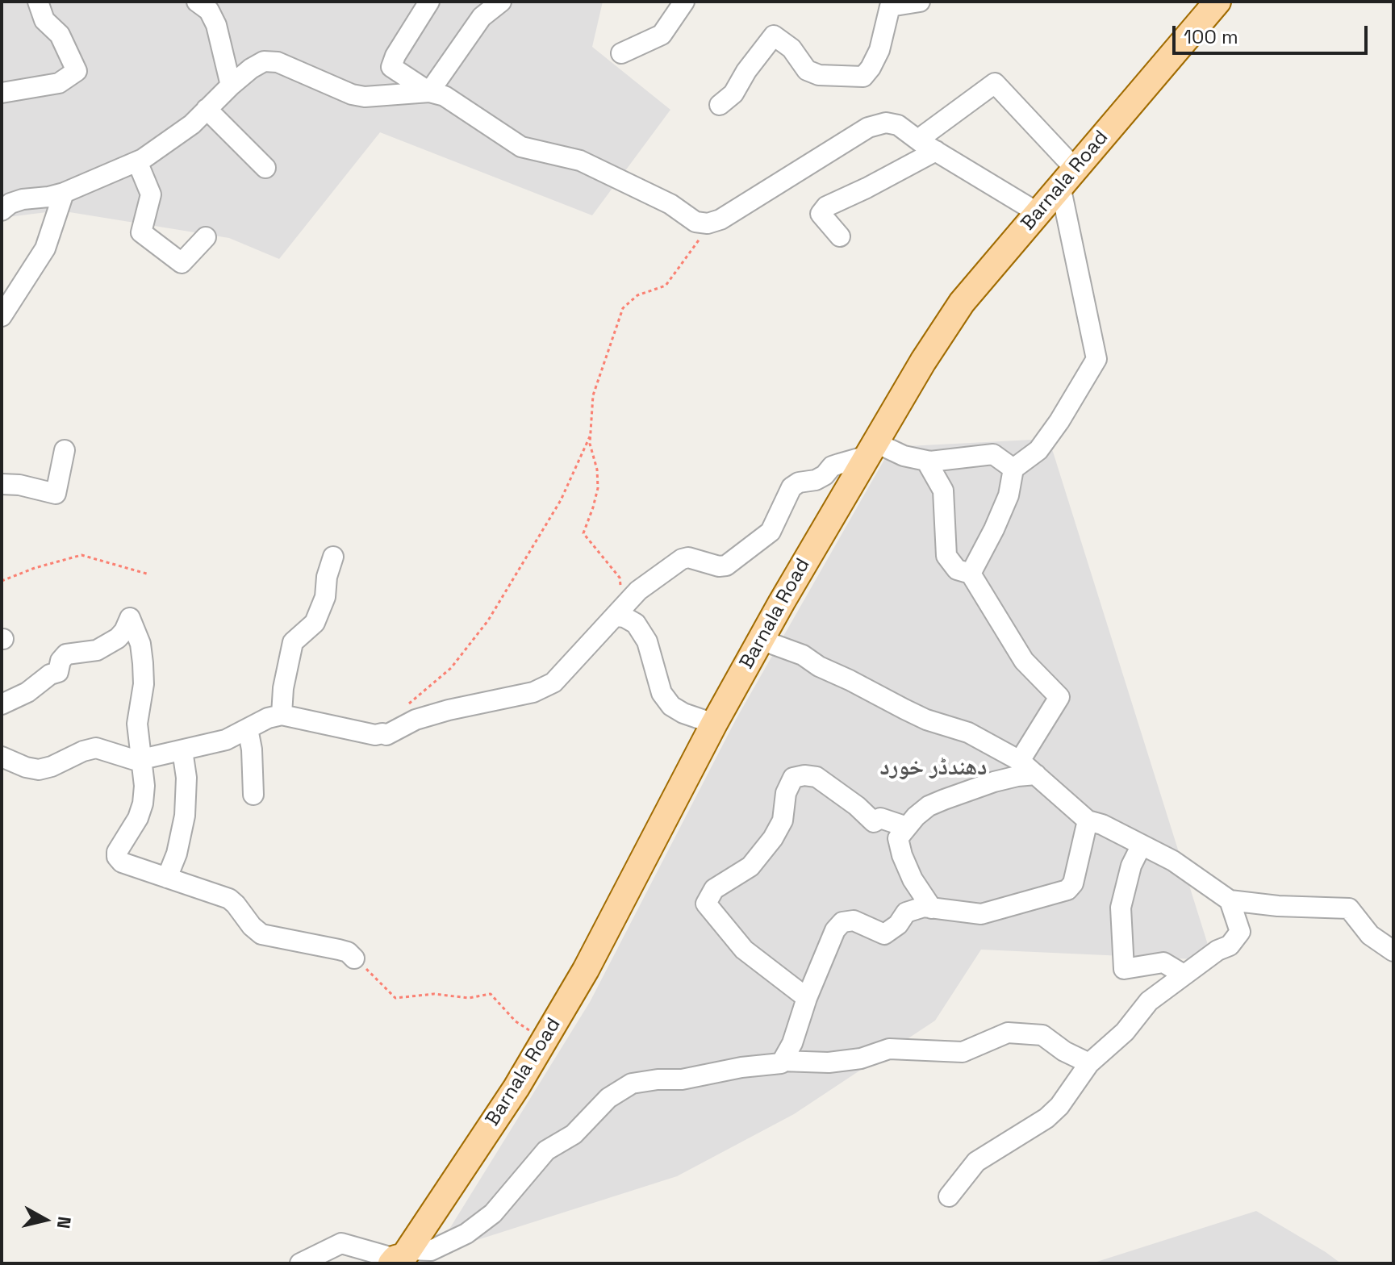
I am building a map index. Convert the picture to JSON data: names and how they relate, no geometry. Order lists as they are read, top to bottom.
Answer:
{
  "streets": {
    "main road": ["Barnala Road"]
  },
  "districts": ["دھندڈر خورد"],
  "scale_bar": "100 m",
  "north": "right"
}
